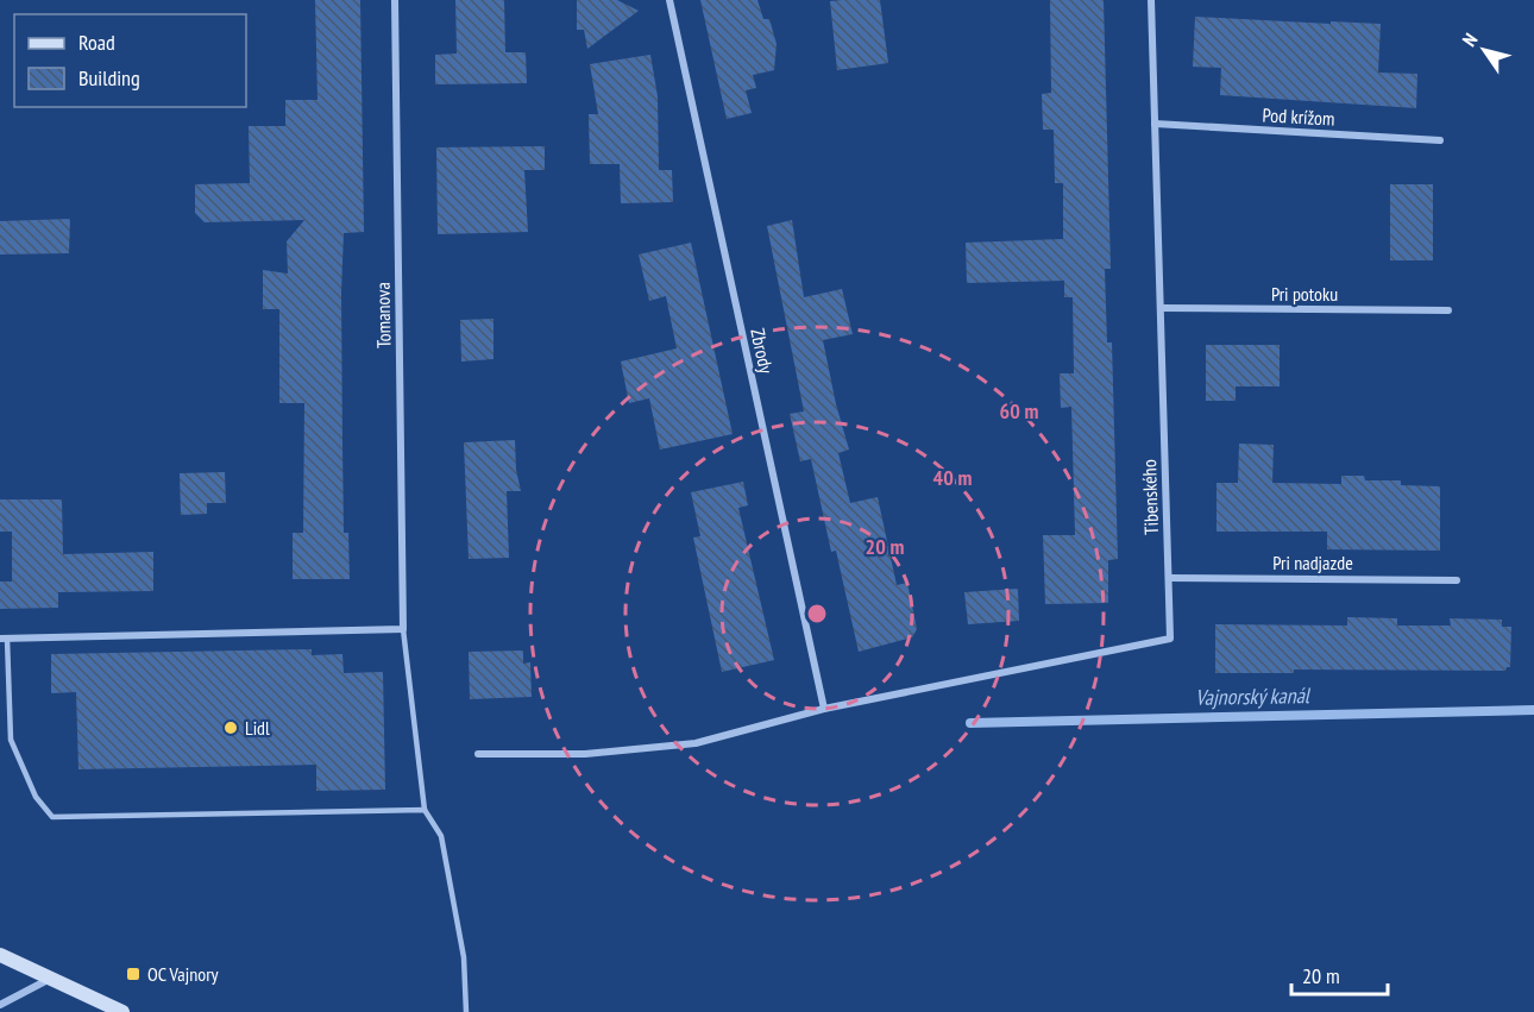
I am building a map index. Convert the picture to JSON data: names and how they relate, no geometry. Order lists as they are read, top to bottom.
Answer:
{
  "streets": {
    "street": [
      "Pod krížom",
      "Pri potoku",
      "Tomanova",
      "Zbrody",
      "Tibenského",
      "Pri nadjazde"
    ]
  },
  "crossings": [
    ["Pod krížom", "Tibenského"],
    ["Pri potoku", "Tibenského"],
    ["Zbrody", "Tibenského"],
    ["Tibenského", "Pri nadjazde"]
  ],
  "water": ["Vajnorský kanál"],
  "places": {
    "other": ["Lidl"],
    "transit": ["OC Vajnory"]
  },
  "legend": ["Road", "Building"],
  "scale_bar": "20 m",
  "north": "top left",
  "rings": ["60 m", "40 m", "20 m"]
}
